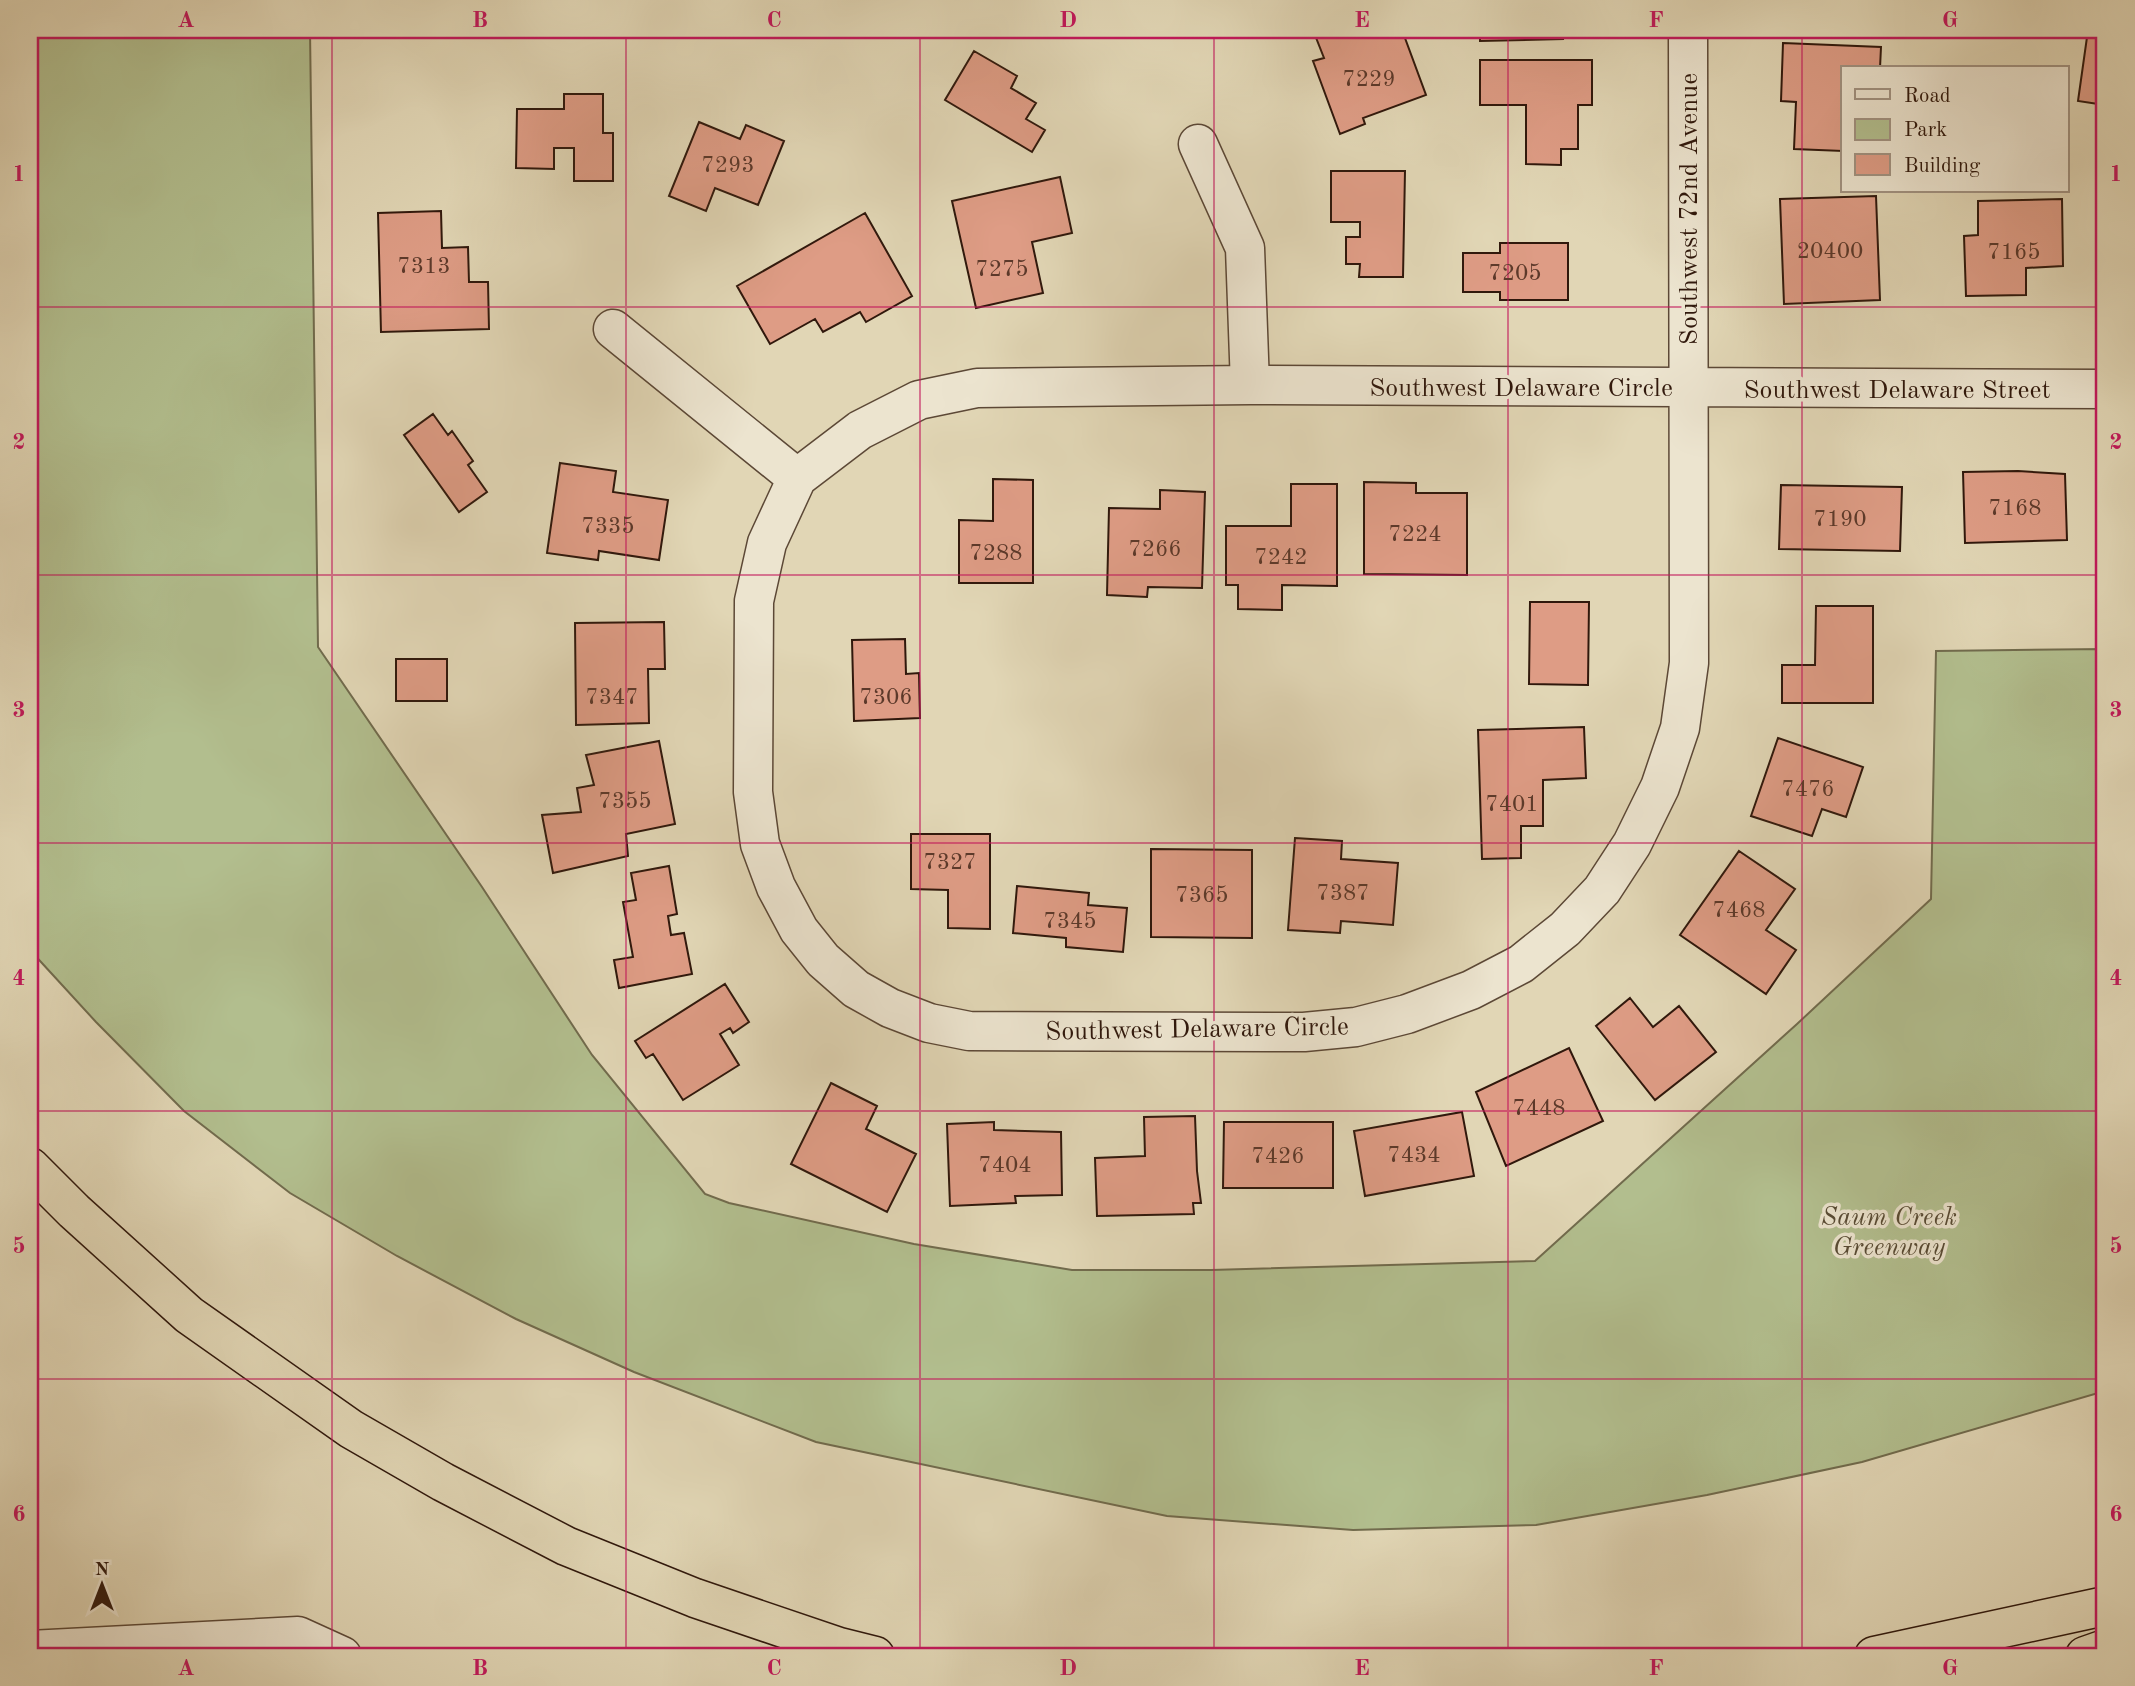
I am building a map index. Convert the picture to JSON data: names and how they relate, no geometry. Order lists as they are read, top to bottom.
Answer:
{
  "streets": {
    "street": ["Southwest 72nd Avenue", "Southwest Delaware Circle", "Southwest Delaware Street"]
  },
  "crossings": [
    ["Southwest 72nd Avenue", "Southwest Delaware Circle"],
    ["Southwest 72nd Avenue", "Southwest Delaware Street"],
    ["Southwest Delaware Circle", "Southwest Delaware Street"]
  ],
  "parks": ["Saum Creek Greenway"],
  "house_numbers": [
    "7229",
    "7293",
    "20400",
    "7165",
    "7313",
    "7275",
    "7205",
    "7168",
    "7190",
    "7335",
    "7224",
    "7266",
    "7288",
    "7242",
    "7347",
    "7306",
    "7476",
    "7355",
    "7401",
    "7327",
    "7387",
    "7365",
    "7468",
    "7345",
    "7448",
    "7434",
    "7426",
    "7404"
  ],
  "legend": ["Road", "Park", "Building"],
  "north": "top",
  "grid": {
    "columns": [
      "A",
      "B",
      "C",
      "D",
      "E",
      "F",
      "G"
    ],
    "rows": [
      "1",
      "2",
      "3",
      "4",
      "5",
      "6"
    ]
  }
}
